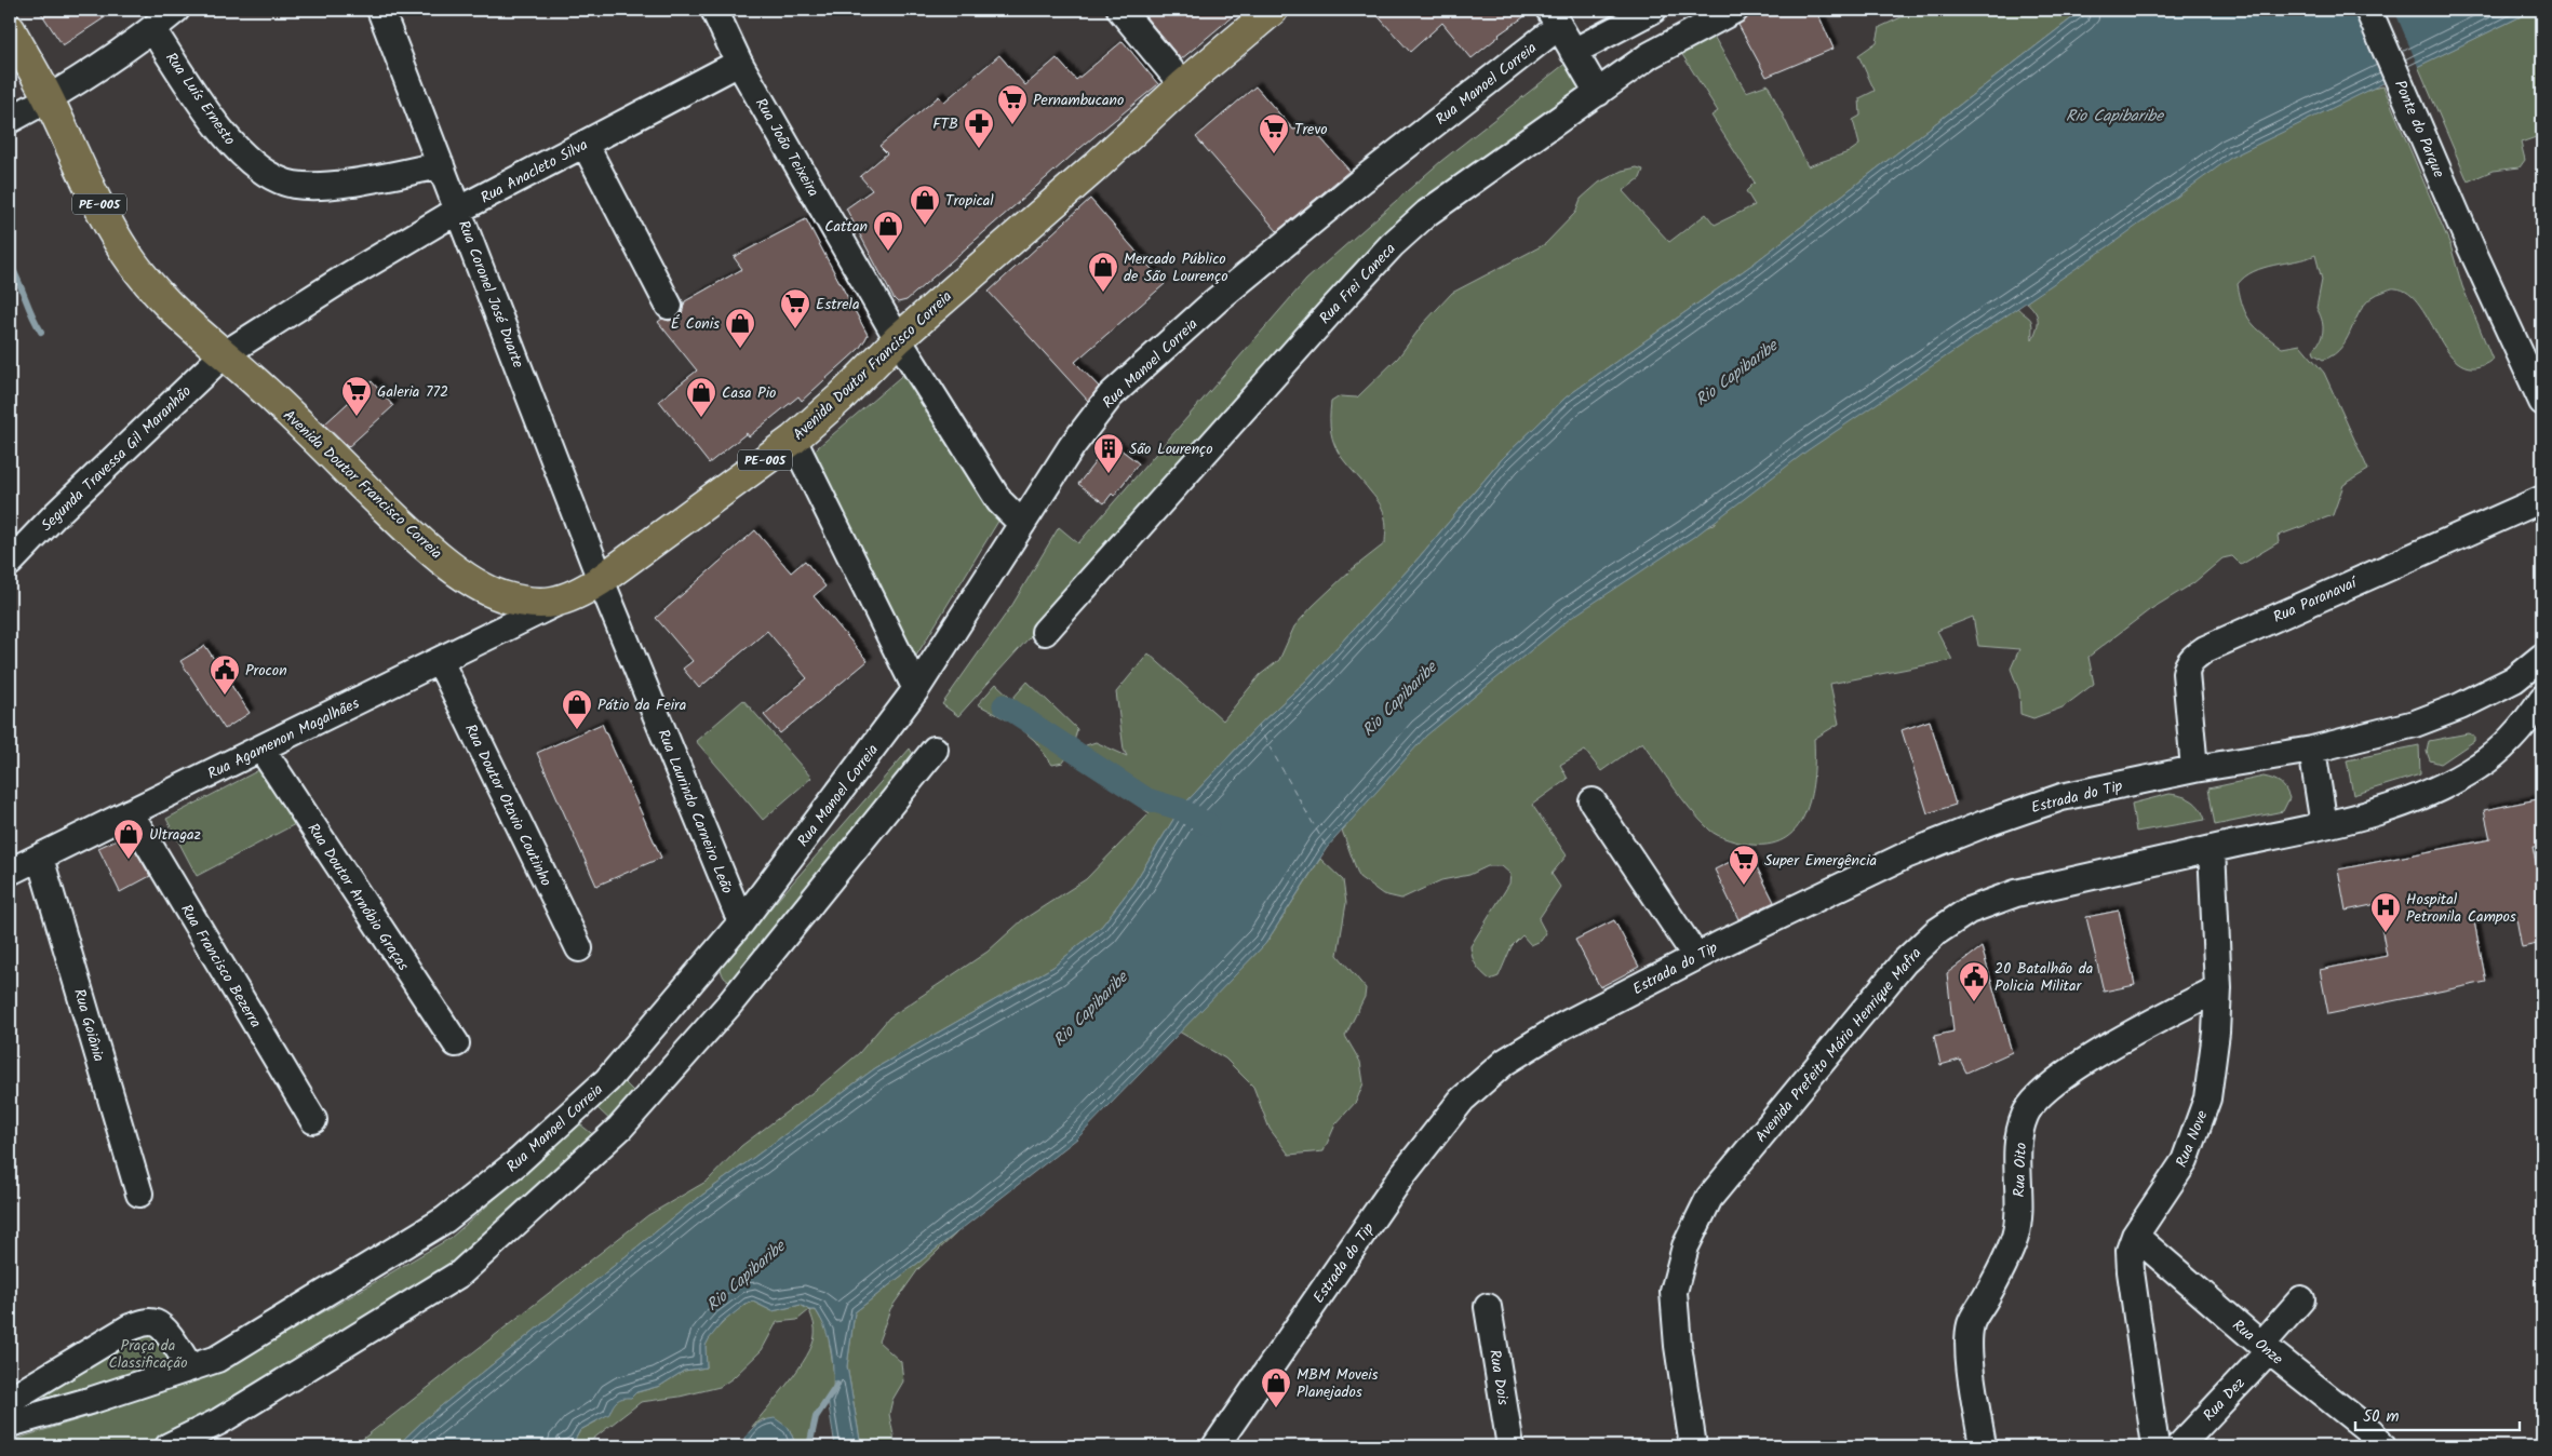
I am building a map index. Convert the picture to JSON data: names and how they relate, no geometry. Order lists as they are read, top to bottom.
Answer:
{
  "streets": {
    "main road": ["PE-005", "Avenida Doutor Francisco Correia"],
    "street": [
      "Rua Manoel Correia",
      "Rua Luís Ernesto",
      "Ponte do Parque",
      "Rua João Teixeira",
      "Rua Anacleto Silva",
      "Rua Frei Caneca",
      "Rua Coronel José Duarte",
      "Segunda Travessa Gil Maranhão",
      "Rua Paranavaí",
      "Rua Agamenon Magalhães",
      "Estrada do Tip",
      "Rua Doutor Otavio Coutinho",
      "Rua Laurindo Carneiro Leão",
      "Rua Doutor Arnóbio Graças",
      "Rua Francisco Bezerra",
      "Rua Goiânia",
      "Avenida Prefeito Mário Henrique Mafra",
      "Rua Nove",
      "Rua Oito",
      "Rua Onze",
      "Rua Dois",
      "Rua Dez"
    ]
  },
  "crossings": [
    ["Rua Manoel Correia", "Rua João Teixeira"],
    ["Rua Manoel Correia", "Rua Laurindo Carneiro Leão"],
    ["Rua Luís Ernesto", "Rua Coronel José Duarte"],
    ["Rua João Teixeira", "Rua Anacleto Silva"],
    ["Rua João Teixeira", "Avenida Doutor Francisco Correia"],
    ["Rua Anacleto Silva", "Rua Coronel José Duarte"],
    ["Rua Anacleto Silva", "Avenida Doutor Francisco Correia"],
    ["Rua Anacleto Silva", "Segunda Travessa Gil Maranhão"],
    ["Rua Coronel José Duarte", "Avenida Doutor Francisco Correia"],
    ["Rua Coronel José Duarte", "Rua Laurindo Carneiro Leão"],
    ["Avenida Doutor Francisco Correia", "Segunda Travessa Gil Maranhão"],
    ["Avenida Doutor Francisco Correia", "Rua Agamenon Magalhães"],
    ["Avenida Doutor Francisco Correia", "Rua Laurindo Carneiro Leão"],
    ["Rua Paranavaí", "Estrada do Tip"],
    ["Rua Agamenon Magalhães", "Rua Doutor Otavio Coutinho"],
    ["Rua Agamenon Magalhães", "Rua Doutor Arnóbio Graças"],
    ["Rua Agamenon Magalhães", "Rua Francisco Bezerra"],
    ["Rua Agamenon Magalhães", "Rua Goiânia"],
    ["Avenida Prefeito Mário Henrique Mafra", "Rua Nove"],
    ["Rua Nove", "Rua Oito"],
    ["Rua Nove", "Rua Onze"],
    ["Rua Onze", "Rua Dez"]
  ],
  "water": ["Rio Capibaribe"],
  "parks": ["Praça da Classificação"],
  "places": {
    "supermarket": [
      "Pernambucano",
      "Trevo",
      "Estrela",
      "Galeria 772",
      "Super Emergência"
    ],
    "pharmacy": ["FTB"],
    "shop": [
      "Tropical",
      "Cattan",
      "Mercado Público de São Lourenço",
      "É Conis",
      "Casa Pio",
      "Pátio da Feira",
      "Ultragaz",
      "MBM Moveis Planejados"
    ],
    "building": ["São Lourenço"],
    "public building": ["Procon", "20 Batalhão da Policia Militar"],
    "hospital": ["Hospital Petronila Campos"]
  },
  "scale_bar": "50 m"
}
